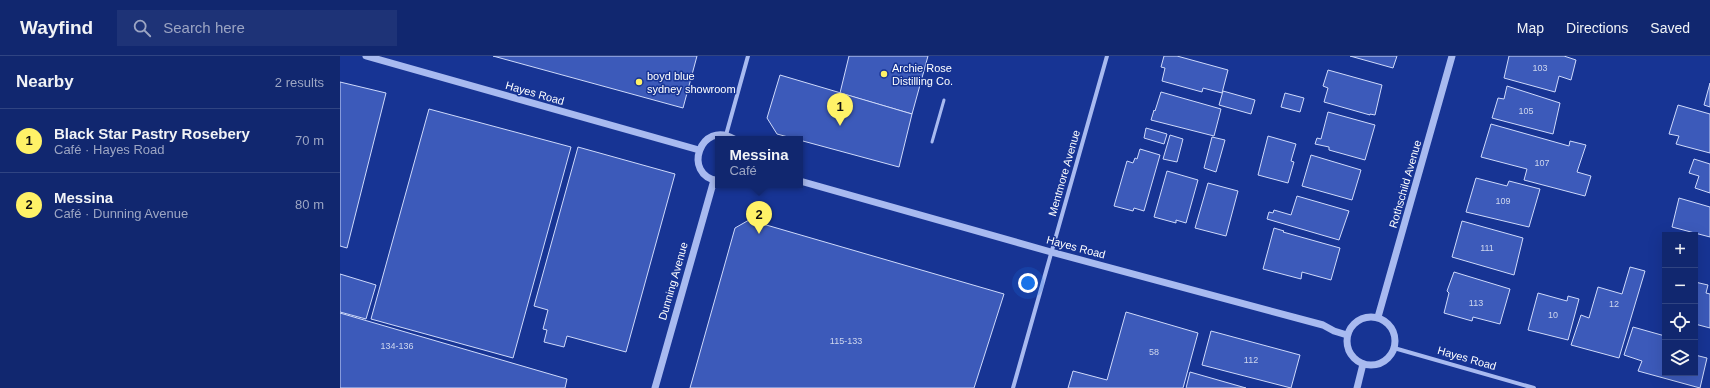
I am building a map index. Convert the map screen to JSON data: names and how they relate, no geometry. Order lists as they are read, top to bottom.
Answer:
{
  "streets": {
    "street": [
      "Hayes Road",
      "Mentmore Avenue",
      "Rothschild Avenue",
      "Dunning Avenue"
    ]
  },
  "crossings": [
    ["Hayes Road", "Mentmore Avenue"],
    ["Hayes Road", "Rothschild Avenue"]
  ],
  "places": ["Archie Rose Distilling Co.", "boyd blue sydney showroom"],
  "house_numbers": [
    "103",
    "105",
    "107",
    "109",
    "111",
    "113",
    "12",
    "10",
    "115-133",
    "134-136",
    "58",
    "112"
  ],
  "page": {
    "header": "Wayfind",
    "search": "Search here",
    "nav": ["Map", "Directions", "Saved"],
    "heading": ["Nearby", "2 results"],
    "pins": ["1", "2"],
    "list": [
      {
        "mark": "1",
        "name": "Black Star Pastry Rosebery",
        "note": "Café · Hayes Road",
        "value": "70 m"
      },
      {
        "mark": "2",
        "name": "Messina",
        "note": "Café · Dunning Avenue",
        "value": "80 m"
      }
    ],
    "popup": ["Messina", "Café"],
    "map_buttons": ["+", "−"]
  }
}
